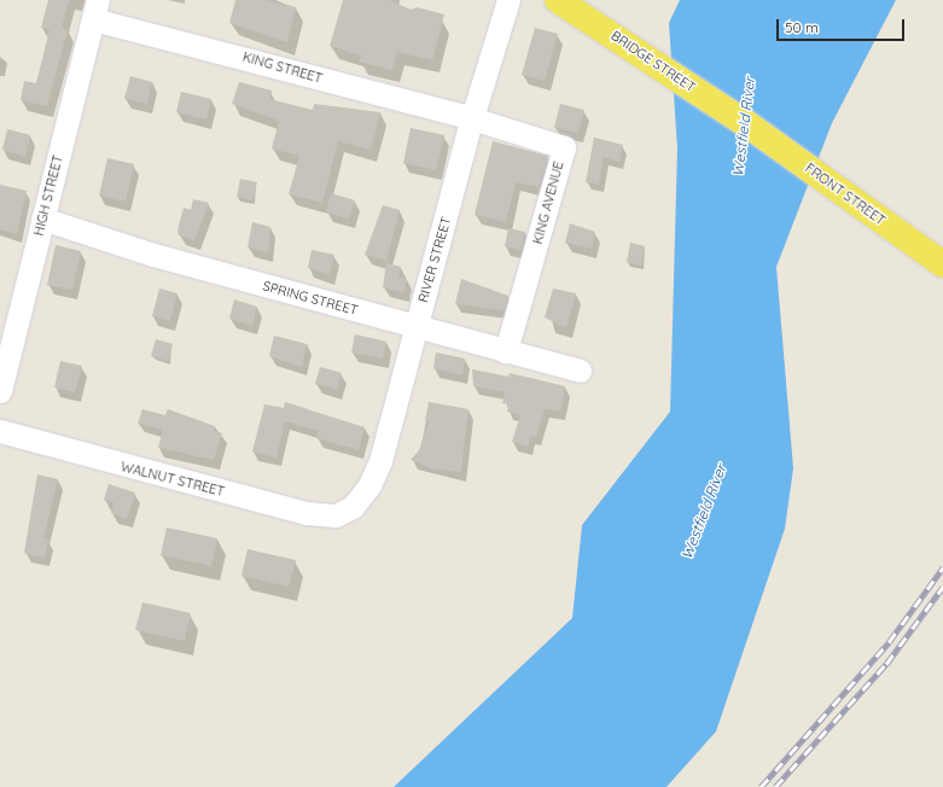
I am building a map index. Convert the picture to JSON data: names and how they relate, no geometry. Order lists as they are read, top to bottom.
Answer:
{
  "streets": {
    "main road": ["BRIDGE STREET", "FRONT STREET"],
    "street": [
      "KING STREET",
      "HIGH STREET",
      "KING AVENUE",
      "RIVER STREET",
      "SPRING STREET",
      "WALNUT STREET"
    ]
  },
  "crossings": [
    ["BRIDGE STREET", "FRONT STREET"],
    ["KING STREET", "HIGH STREET"],
    ["KING STREET", "KING AVENUE"],
    ["KING STREET", "RIVER STREET"],
    ["HIGH STREET", "SPRING STREET"],
    ["KING AVENUE", "RIVER STREET"],
    ["KING AVENUE", "SPRING STREET"],
    ["RIVER STREET", "SPRING STREET"],
    ["RIVER STREET", "WALNUT STREET"]
  ],
  "water": ["Westfield River"],
  "scale_bar": "50 m"
}
